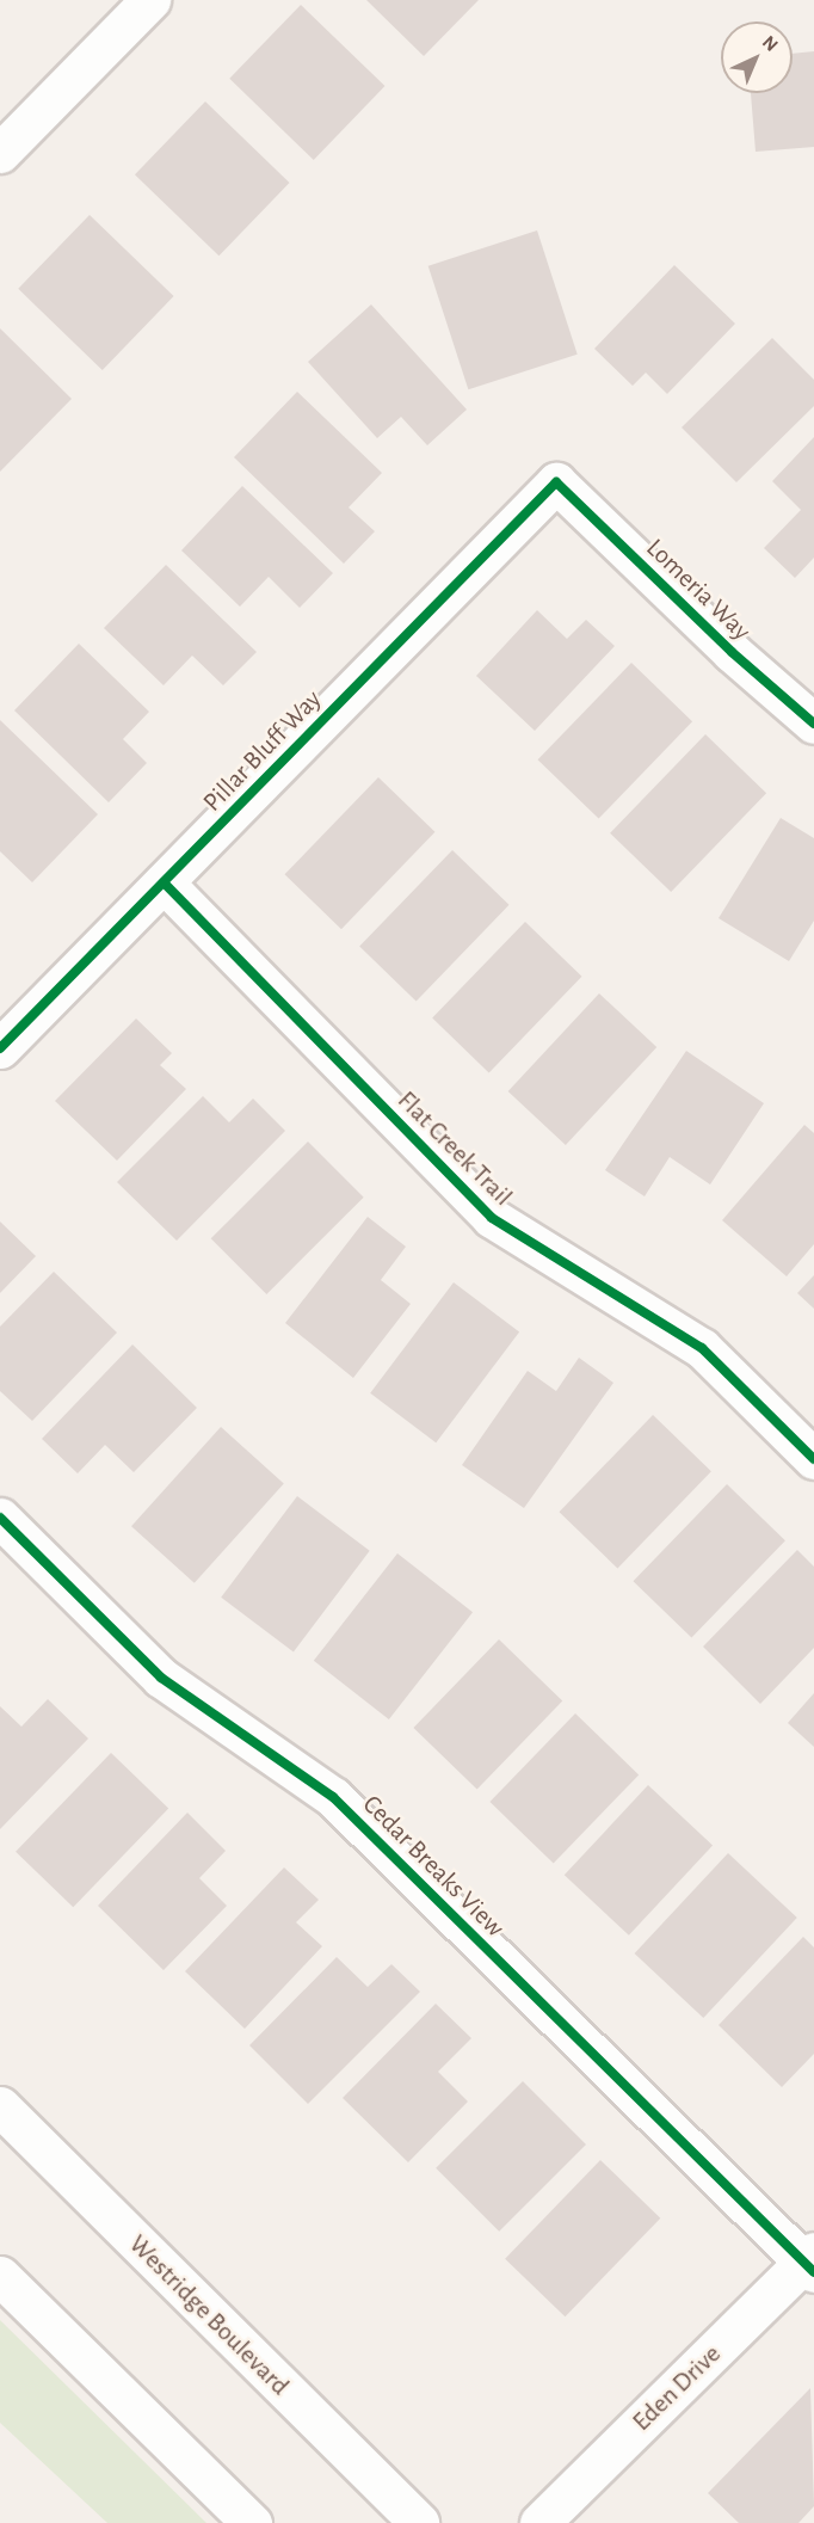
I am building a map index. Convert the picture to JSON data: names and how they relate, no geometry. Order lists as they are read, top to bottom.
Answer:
{
  "streets": {
    "street": [
      "Lomeria Way",
      "Pillar Bluff Way",
      "Flat Creek Trail",
      "Cedar Breaks View",
      "Westridge Boulevard",
      "Eden Drive"
    ]
  },
  "crossings": [
    ["Lomeria Way", "Pillar Bluff Way"],
    ["Pillar Bluff Way", "Flat Creek Trail"],
    ["Cedar Breaks View", "Eden Drive"]
  ],
  "north": "top right"
}
